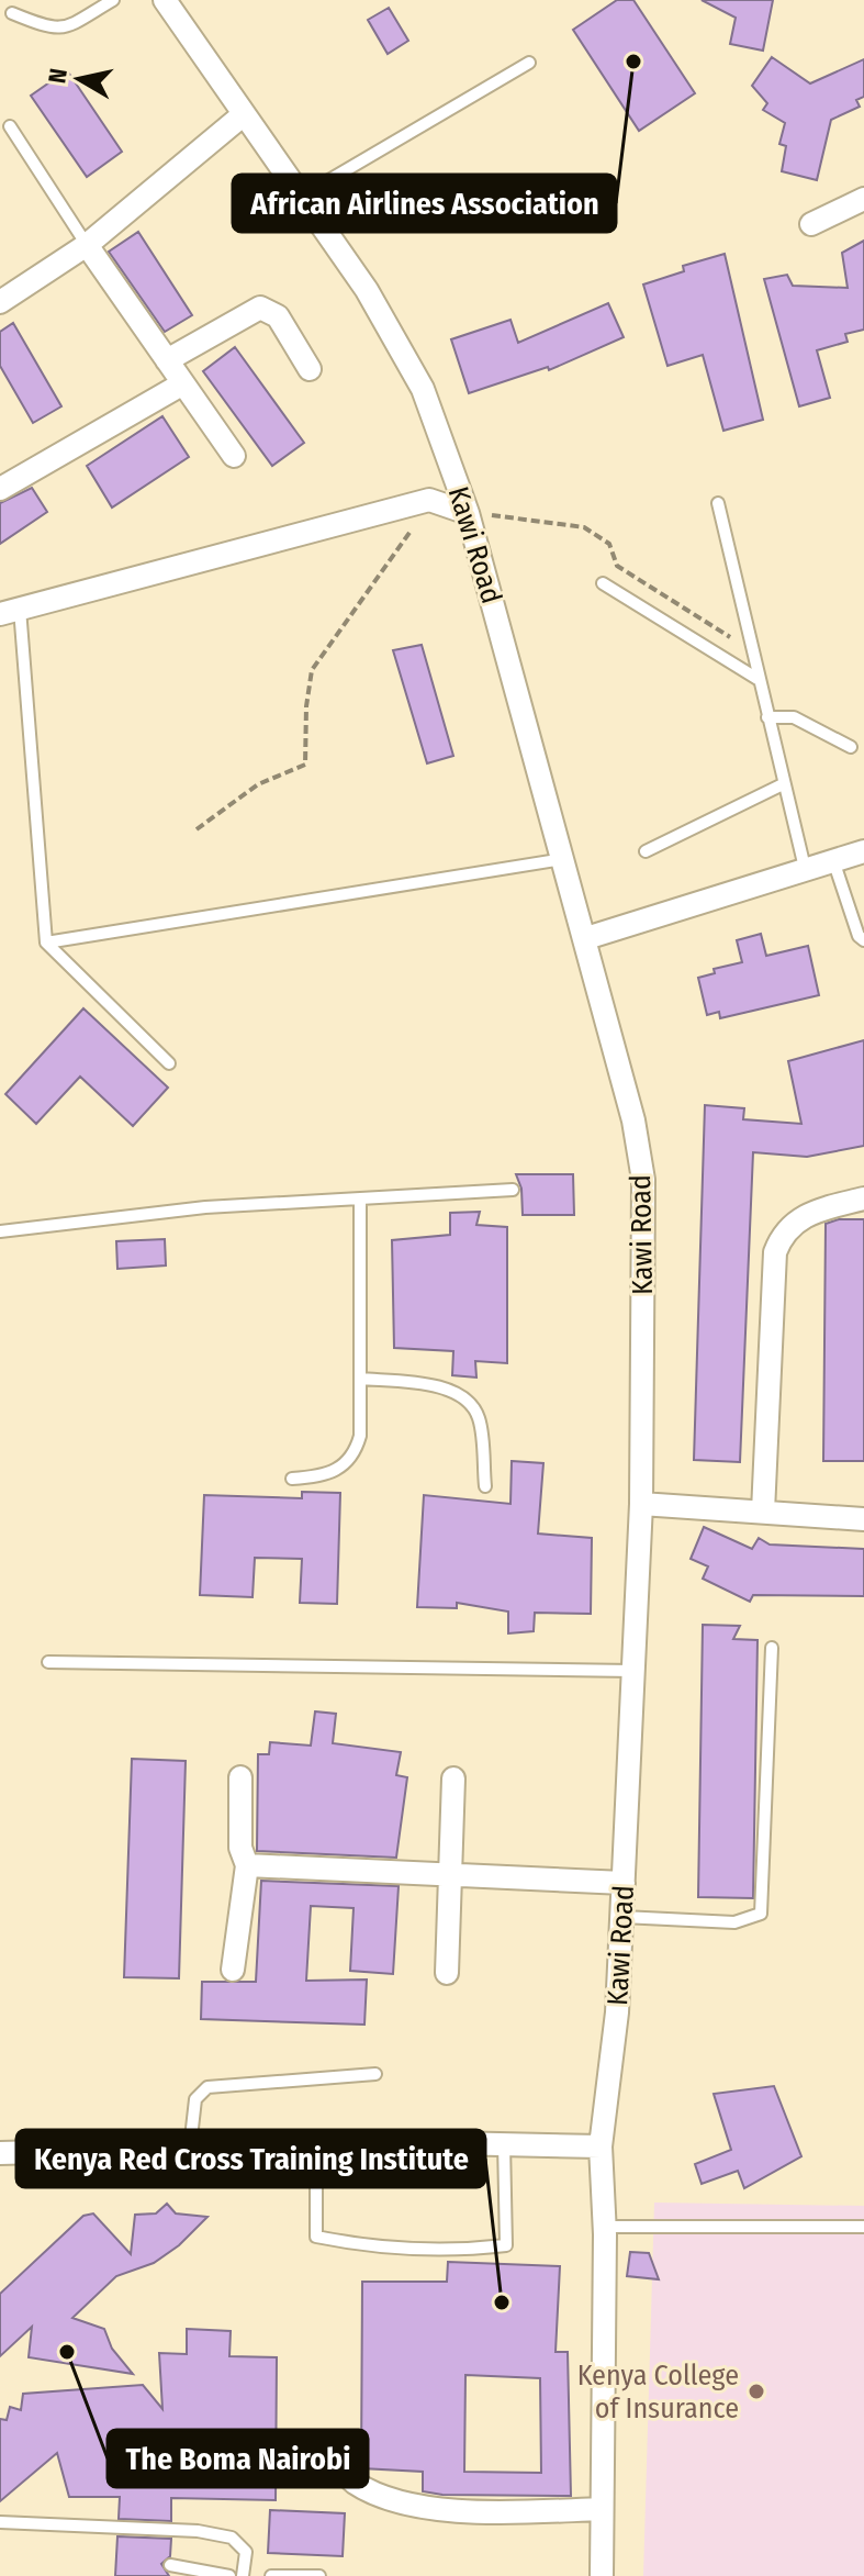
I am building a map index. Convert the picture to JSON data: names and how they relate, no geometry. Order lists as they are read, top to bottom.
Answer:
{
  "streets": {
    "street": ["Kawi Road"]
  },
  "places": [
    "African Airlines Association",
    "Kenya Red Cross Training Institute",
    "The Boma Nairobi",
    "Kenya College of Insurance"
  ],
  "north": "left"
}
